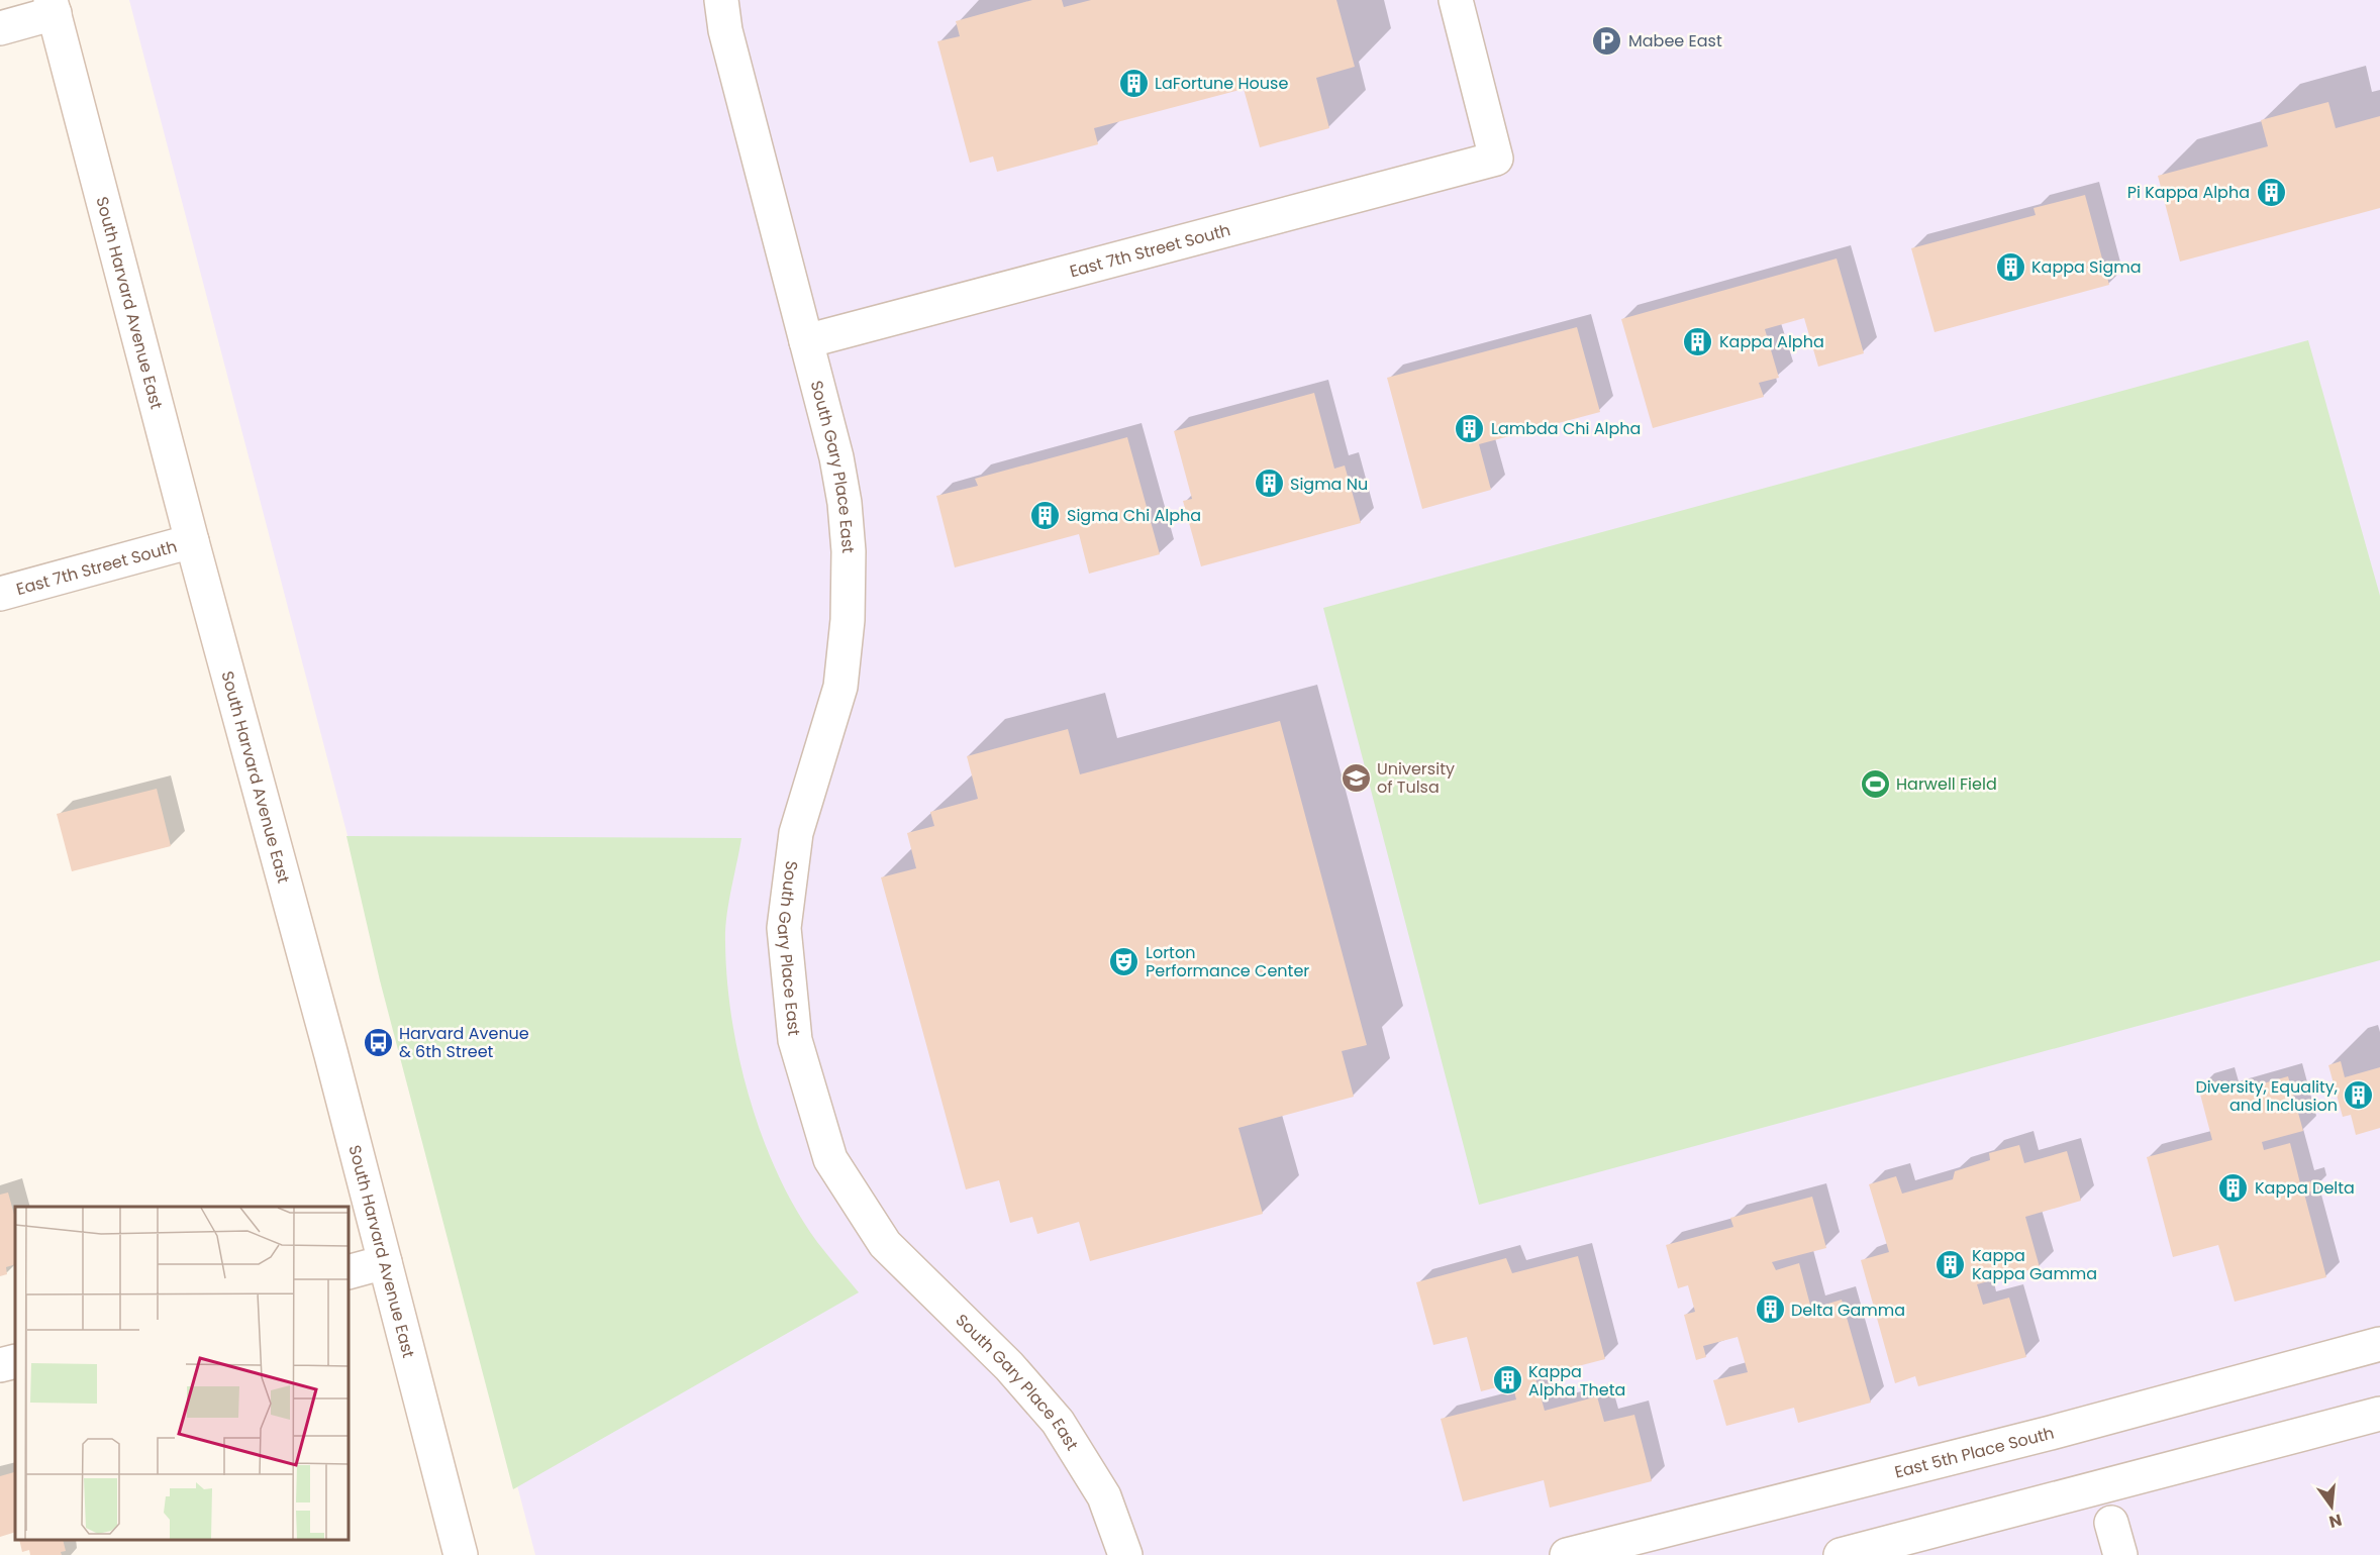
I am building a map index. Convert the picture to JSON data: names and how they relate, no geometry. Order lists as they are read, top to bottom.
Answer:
{
  "streets": {
    "street": [
      "East 7th Street South",
      "South Harvard Avenue East",
      "South Gary Place East",
      "East 5th Place South"
    ]
  },
  "crossings": [
    ["East 7th Street South", "South Harvard Avenue East"],
    ["East 7th Street South", "South Gary Place East"]
  ],
  "places": {
    "parking": ["Mabee East"],
    "building": [
      "LaFortune House",
      "Pi Kappa Alpha",
      "Kappa Sigma",
      "Kappa Alpha",
      "Lambda Chi Alpha",
      "Sigma Nu",
      "Sigma Chi Alpha",
      "Diversity, Equality, and Inclusion",
      "Kappa Delta",
      "Kappa Kappa Gamma",
      "Delta Gamma",
      "Kappa Alpha Theta"
    ],
    "school or university": ["University of Tulsa"],
    "sports": ["Harwell Field"],
    "theatre": ["Lorton Performance Center"],
    "bus stop": ["Harvard Avenue & 6th Street"]
  },
  "north": "bottom"
}
